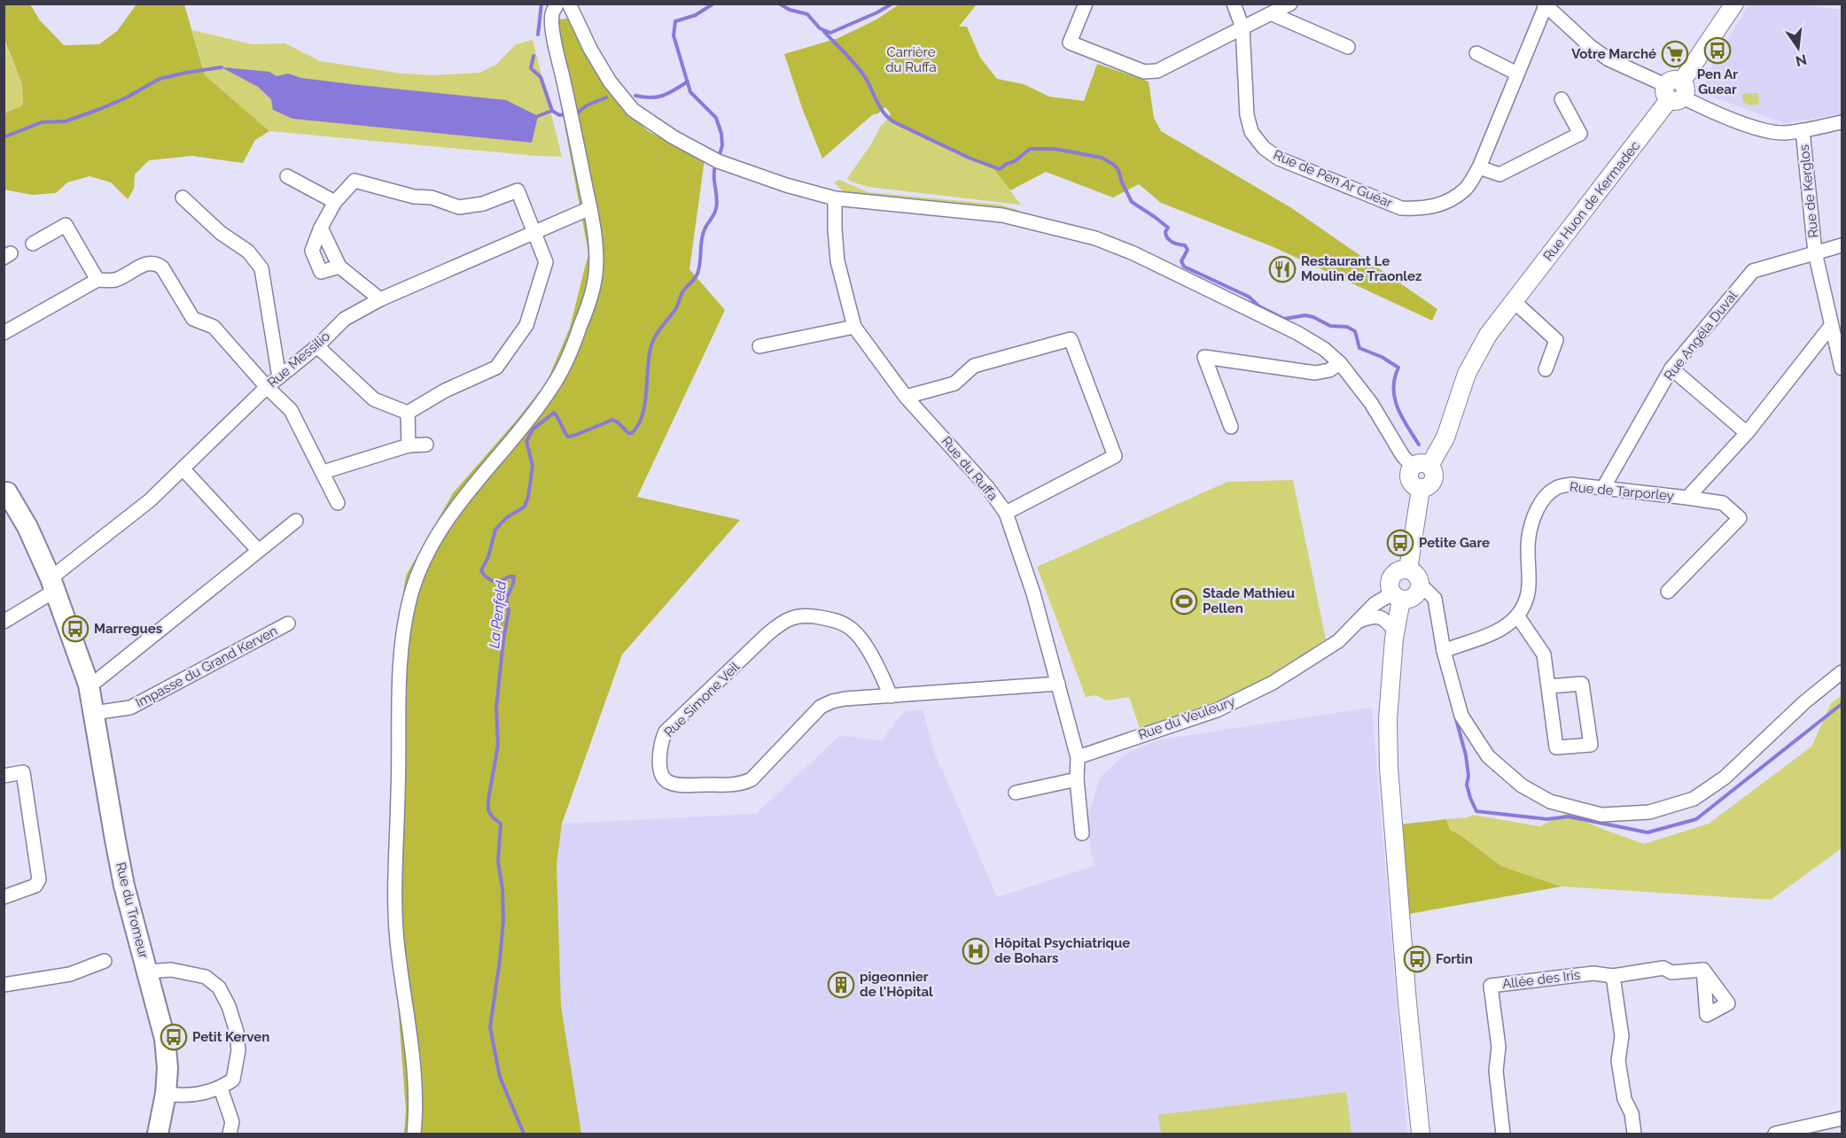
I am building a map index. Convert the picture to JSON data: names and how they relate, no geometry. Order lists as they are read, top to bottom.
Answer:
{
  "streets": {
    "main road": ["Rue du Tromeur"],
    "street": [
      "Rue de Pen Ar Guéar",
      "Rue de Kerglos",
      "Rue Huon de Kermadec",
      "Rue Angéla Duval",
      "Rue Messilio",
      "Rue du Ruffa",
      "Rue de Tarporley",
      "Impasse du Grand Kerven",
      "Rue Simone Veil",
      "Rue du Veuleury",
      "Allée des Iris"
    ]
  },
  "crossings": [
    ["Rue de Kerglos", "Rue Angéla Duval"],
    ["Rue de Kerglos", "Rue de Tarporley"],
    ["Rue Huon de Kermadec", "Rue du Veuleury"],
    ["Rue Angéla Duval", "Rue de Tarporley"],
    ["Rue Messilio", "Rue du Tromeur"],
    ["Rue du Ruffa", "Rue du Veuleury"],
    ["Impasse du Grand Kerven", "Rue du Tromeur"]
  ],
  "water": ["La Penfeld"],
  "parks": ["Carrière du Ruffa"],
  "places": {
    "bus stop": [
      "Pen Ar Guear",
      "Petite Gare",
      "Marregues",
      "Fortin",
      "Petit Kerven"
    ],
    "supermarket": ["Votre Marché"],
    "restaurant": ["Restaurant Le Moulin de Traonlez"],
    "sports": ["Stade Mathieu Pellen"],
    "hospital": ["Hôpital Psychiatrique de Bohars"],
    "building": ["pigeonnier de l'Hôpital"]
  },
  "north": "bottom"
}
